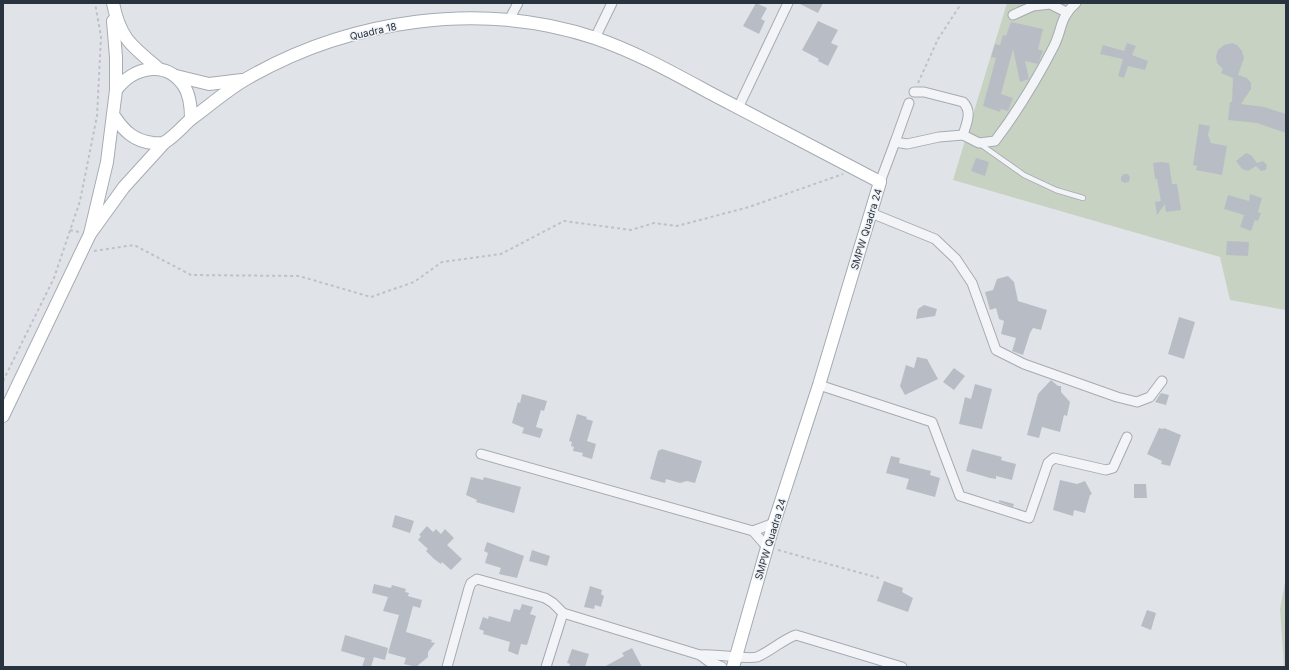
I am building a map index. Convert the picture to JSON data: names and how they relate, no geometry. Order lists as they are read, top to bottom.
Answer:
{
  "streets": {
    "street": ["Quadra 18", "SMPW Quadra 24"]
  },
  "crossings": [
    ["Quadra 18", "SMPW Quadra 24"]
  ]
}
